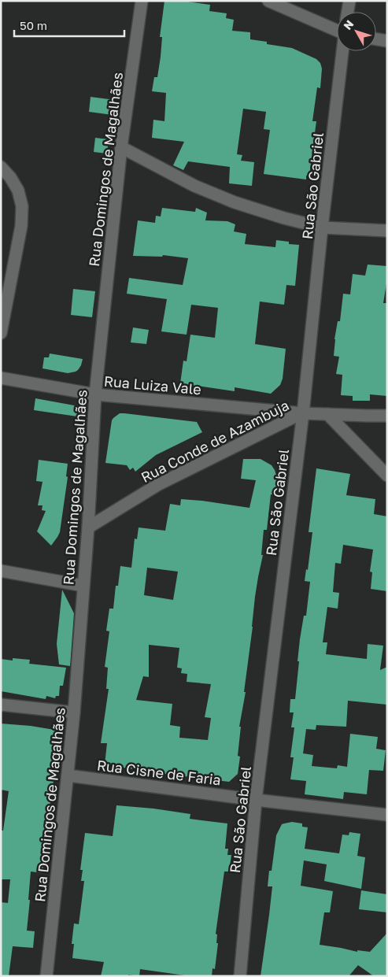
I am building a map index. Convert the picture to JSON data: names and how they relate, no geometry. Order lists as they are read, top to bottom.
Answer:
{
  "streets": {
    "street": [
      "Rua Domingos de Magalhães",
      "Rua São Gabriel",
      "Rua Luiza Vale",
      "Rua Conde de Azambuja",
      "Rua Cisne de Faria"
    ]
  },
  "crossings": [
    ["Rua Domingos de Magalhães", "Rua Luiza Vale"],
    ["Rua Domingos de Magalhães", "Rua Conde de Azambuja"],
    ["Rua Domingos de Magalhães", "Rua Cisne de Faria"],
    ["Rua São Gabriel", "Rua Luiza Vale"],
    ["Rua São Gabriel", "Rua Conde de Azambuja"],
    ["Rua São Gabriel", "Rua Cisne de Faria"],
    ["Rua Luiza Vale", "Rua Conde de Azambuja"]
  ],
  "scale_bar": "50 m",
  "north": "top left"
}
